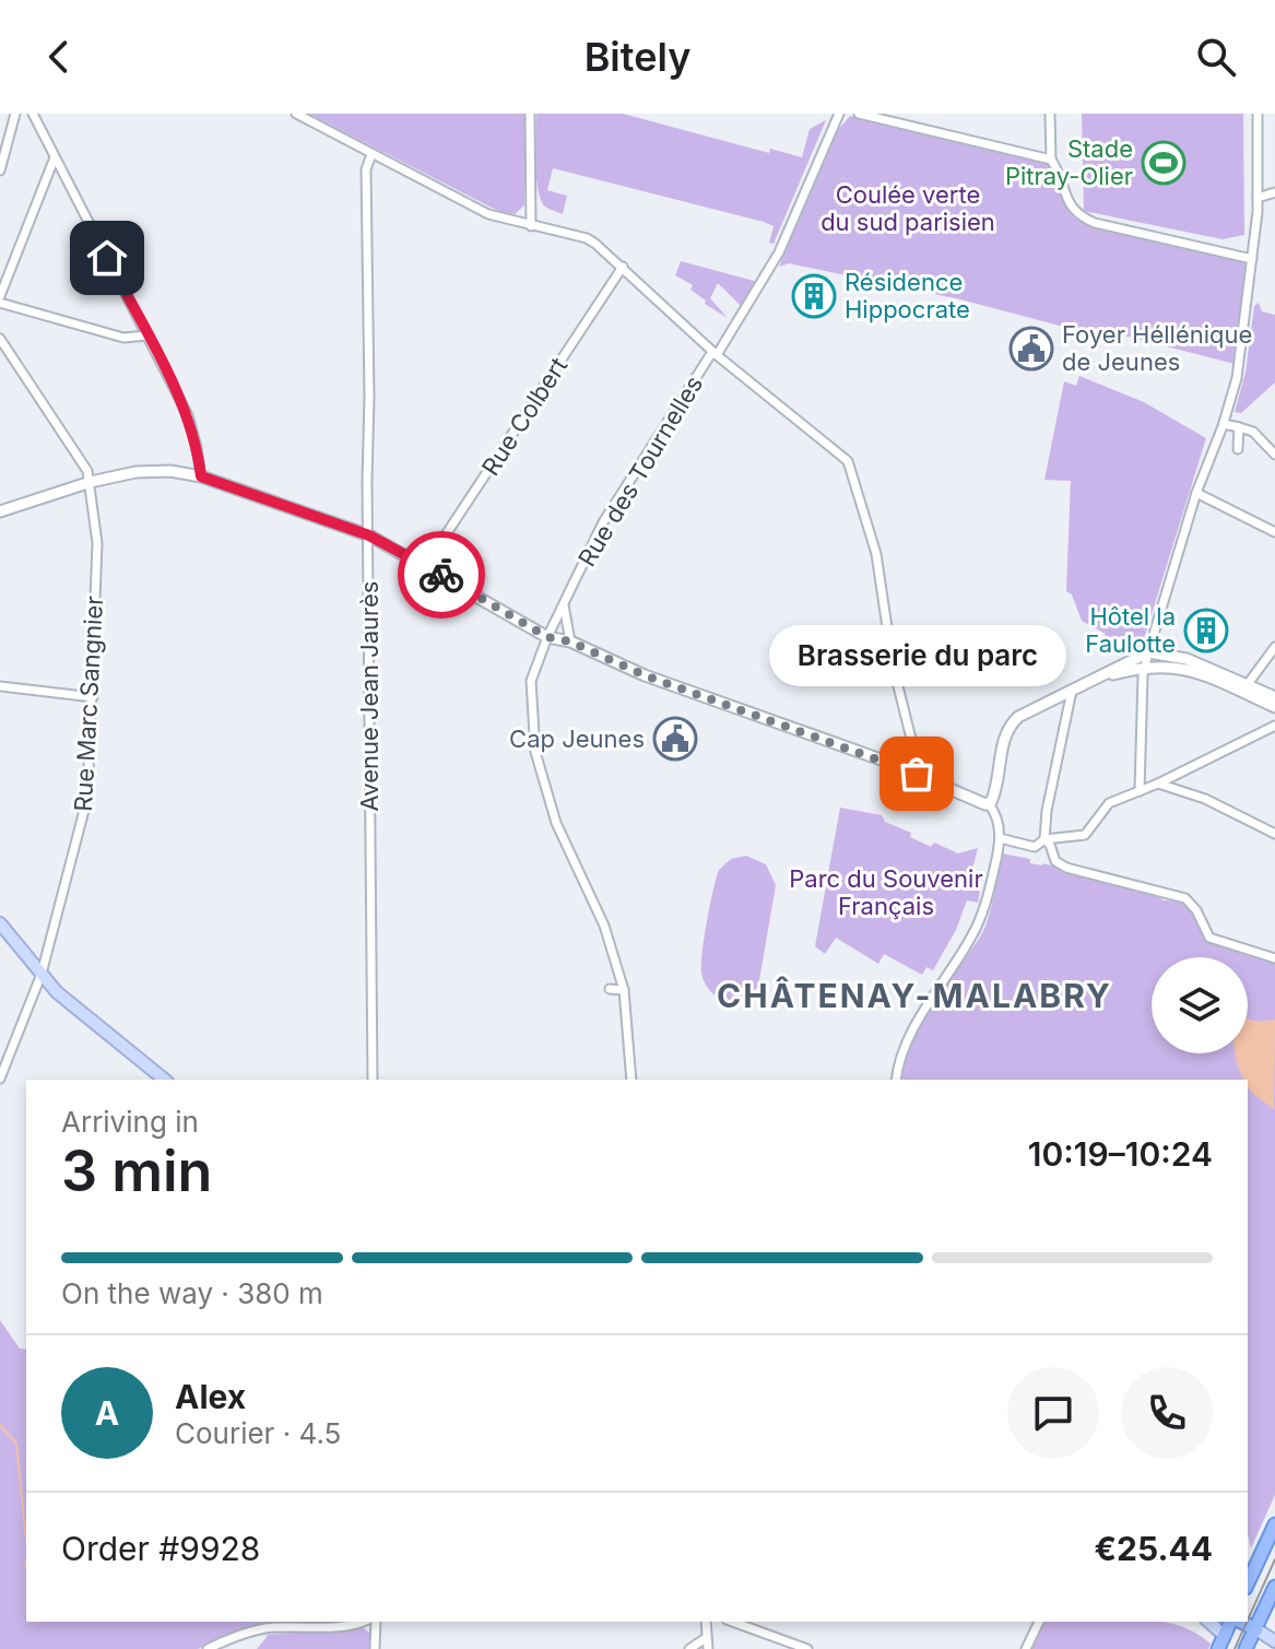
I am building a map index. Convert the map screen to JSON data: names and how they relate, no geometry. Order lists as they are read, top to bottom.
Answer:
{
  "streets": {
    "street": [
      "Rue Colbert",
      "Rue des Tournelles",
      "Avenue Jean Jaurès",
      "Rue Marc Sangnier"
    ]
  },
  "districts": ["CHÂTENAY-MALABRY"],
  "parks": ["Coulée verte du sud parisien", "Parc du Souvenir Français"],
  "places": {
    "sports": ["Stade Pitray-Olier"],
    "building": ["Résidence Hippocrate", "Hôtel la Faulotte"],
    "public building": ["Foyer Héllénique de Jeunes", "Cap Jeunes"],
    "other": ["Brasserie du parc"]
  },
  "page": {
    "header": "Bitely",
    "bubble": "Brasserie du parc",
    "heading": ["3 min", "Arriving in", "10:19–10:24"],
    "panel": [
      "Alex",
      "Courier · 4.5",
      "Order #9928",
      "€25.44"
    ],
    "bar": "On the way · 380 m",
    "round": "A"
  }
}
